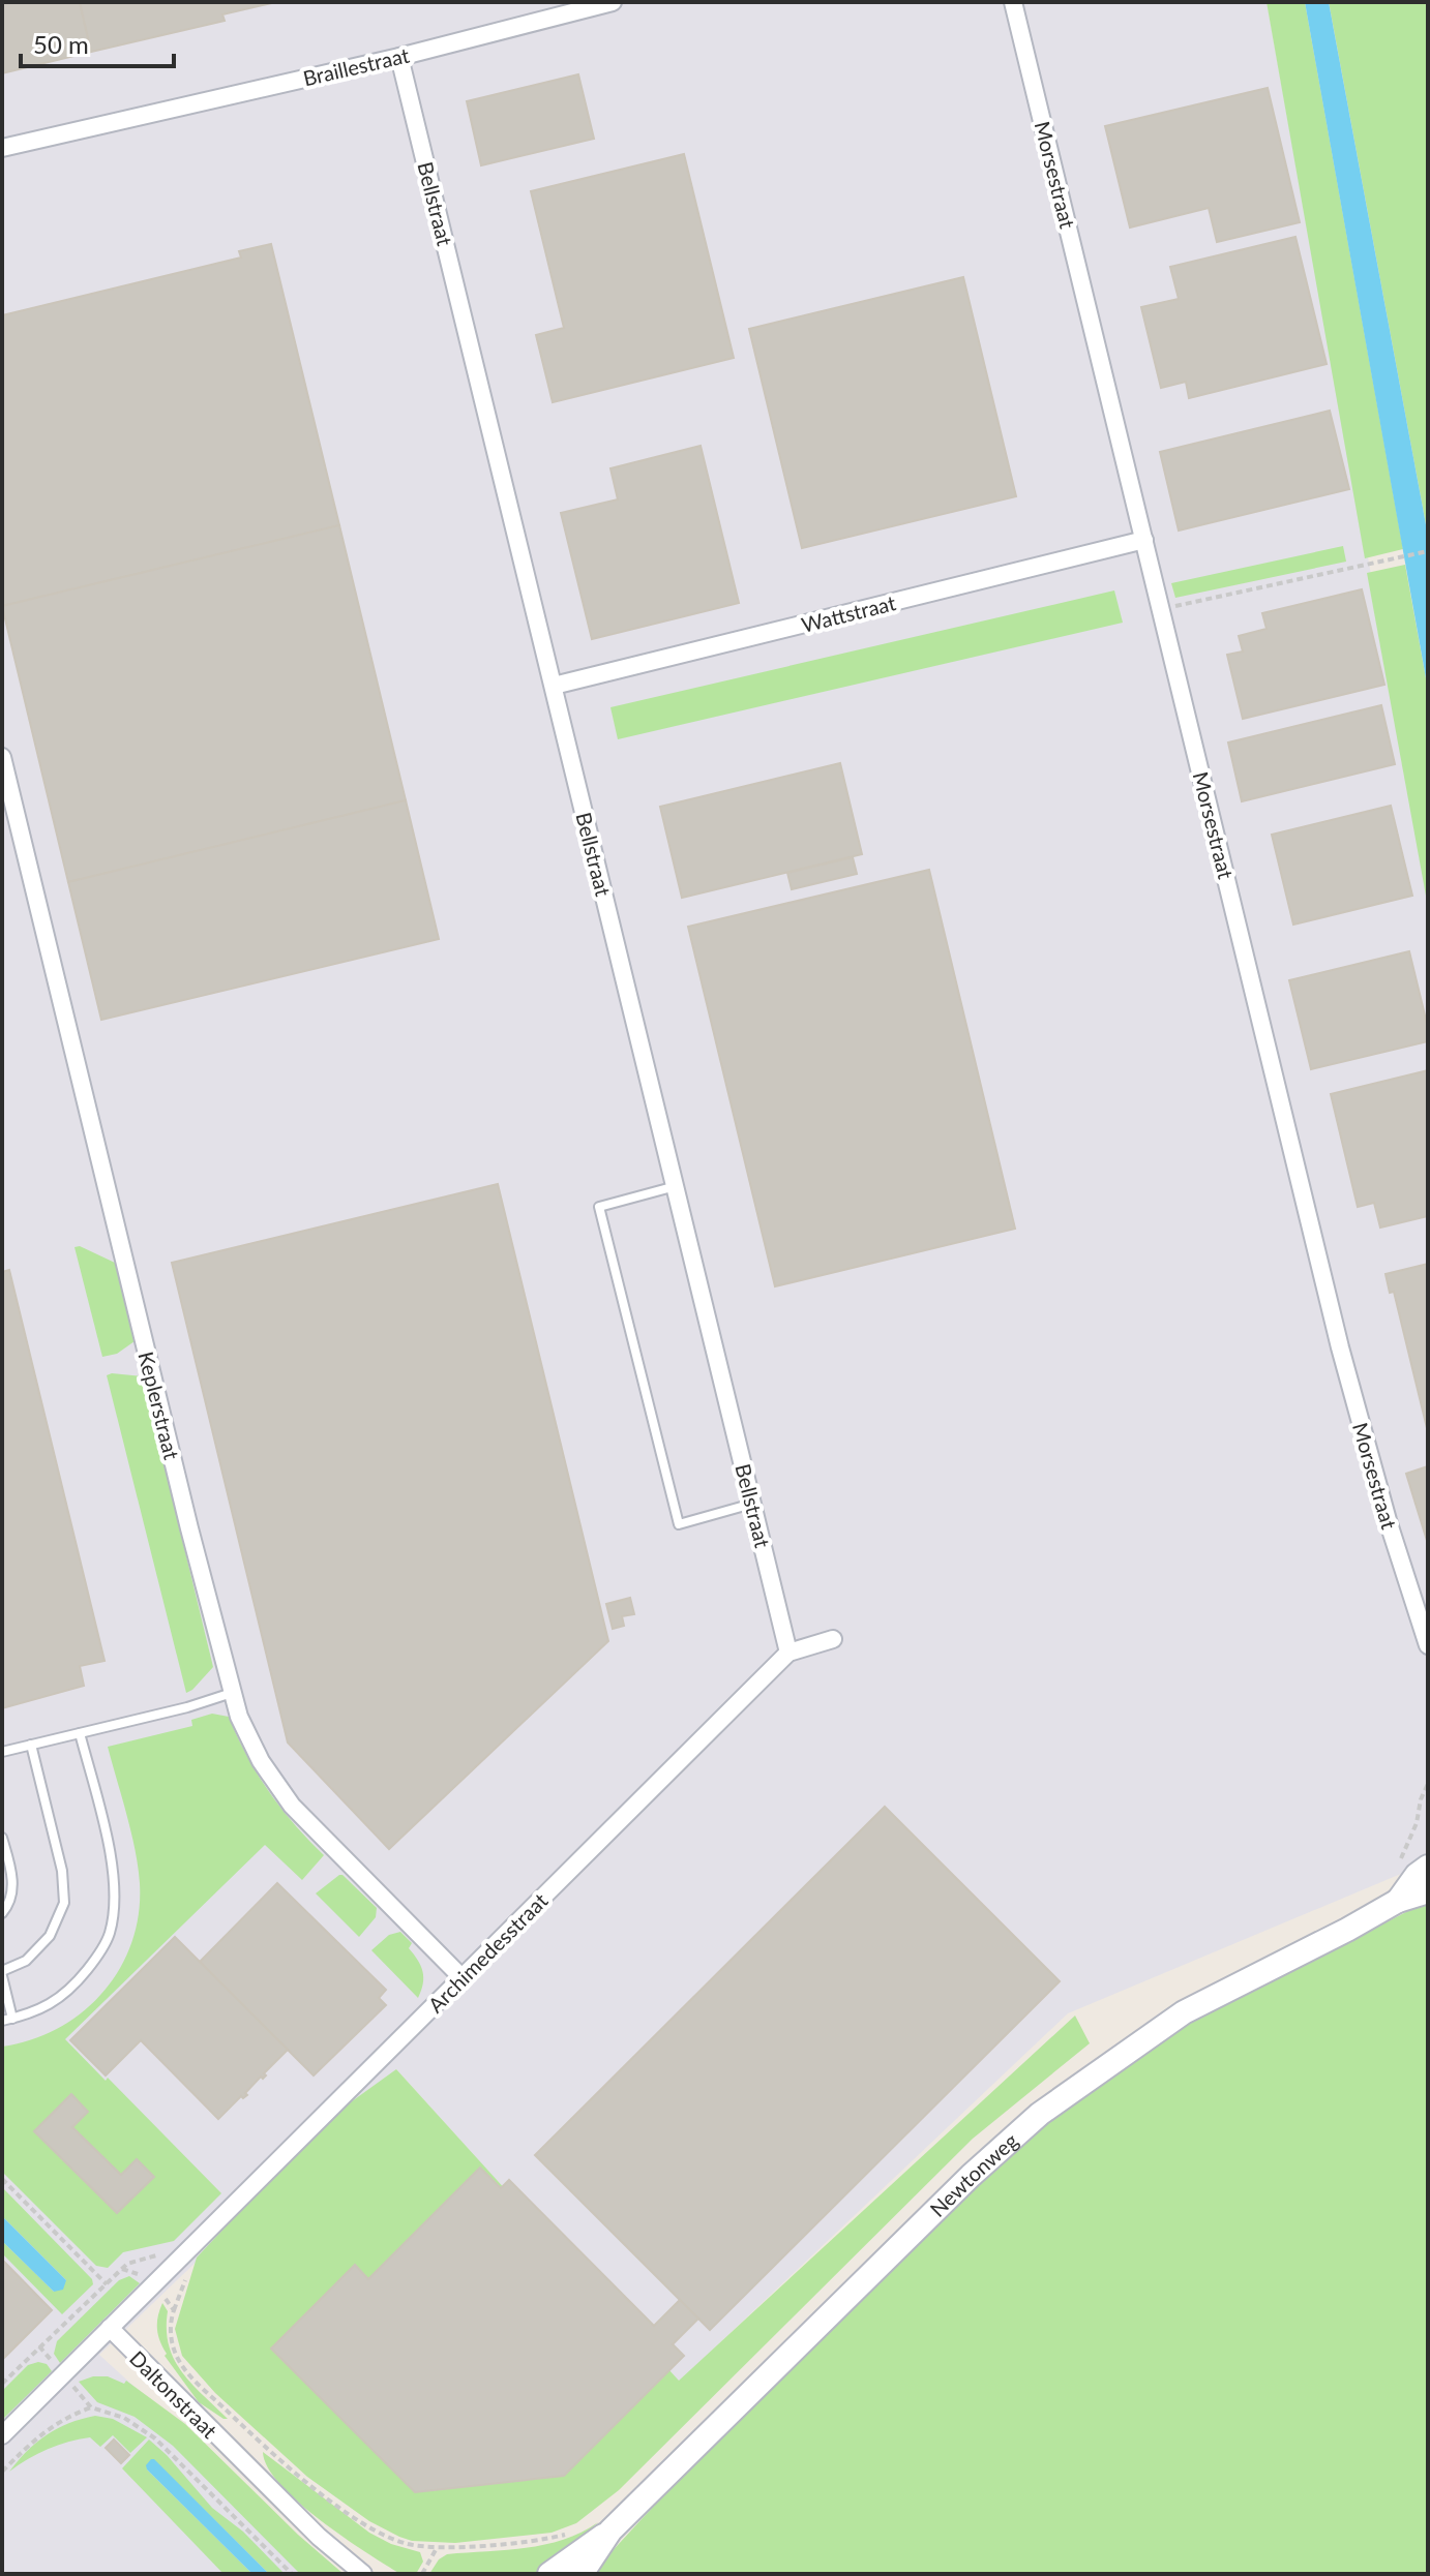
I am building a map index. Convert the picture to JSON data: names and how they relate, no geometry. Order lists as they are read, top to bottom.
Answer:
{
  "streets": {
    "main road": ["Newtonweg"],
    "street": [
      "Braillestraat",
      "Morsestraat",
      "Bellstraat",
      "Wattstraat",
      "Keplerstraat",
      "Archimedesstraat",
      "Daltonstraat"
    ]
  },
  "crossings": [
    ["Braillestraat", "Bellstraat"],
    ["Morsestraat", "Wattstraat"],
    ["Bellstraat", "Wattstraat"],
    ["Bellstraat", "Archimedesstraat"],
    ["Keplerstraat", "Archimedesstraat"],
    ["Archimedesstraat", "Daltonstraat"]
  ],
  "scale_bar": "50 m"
}
